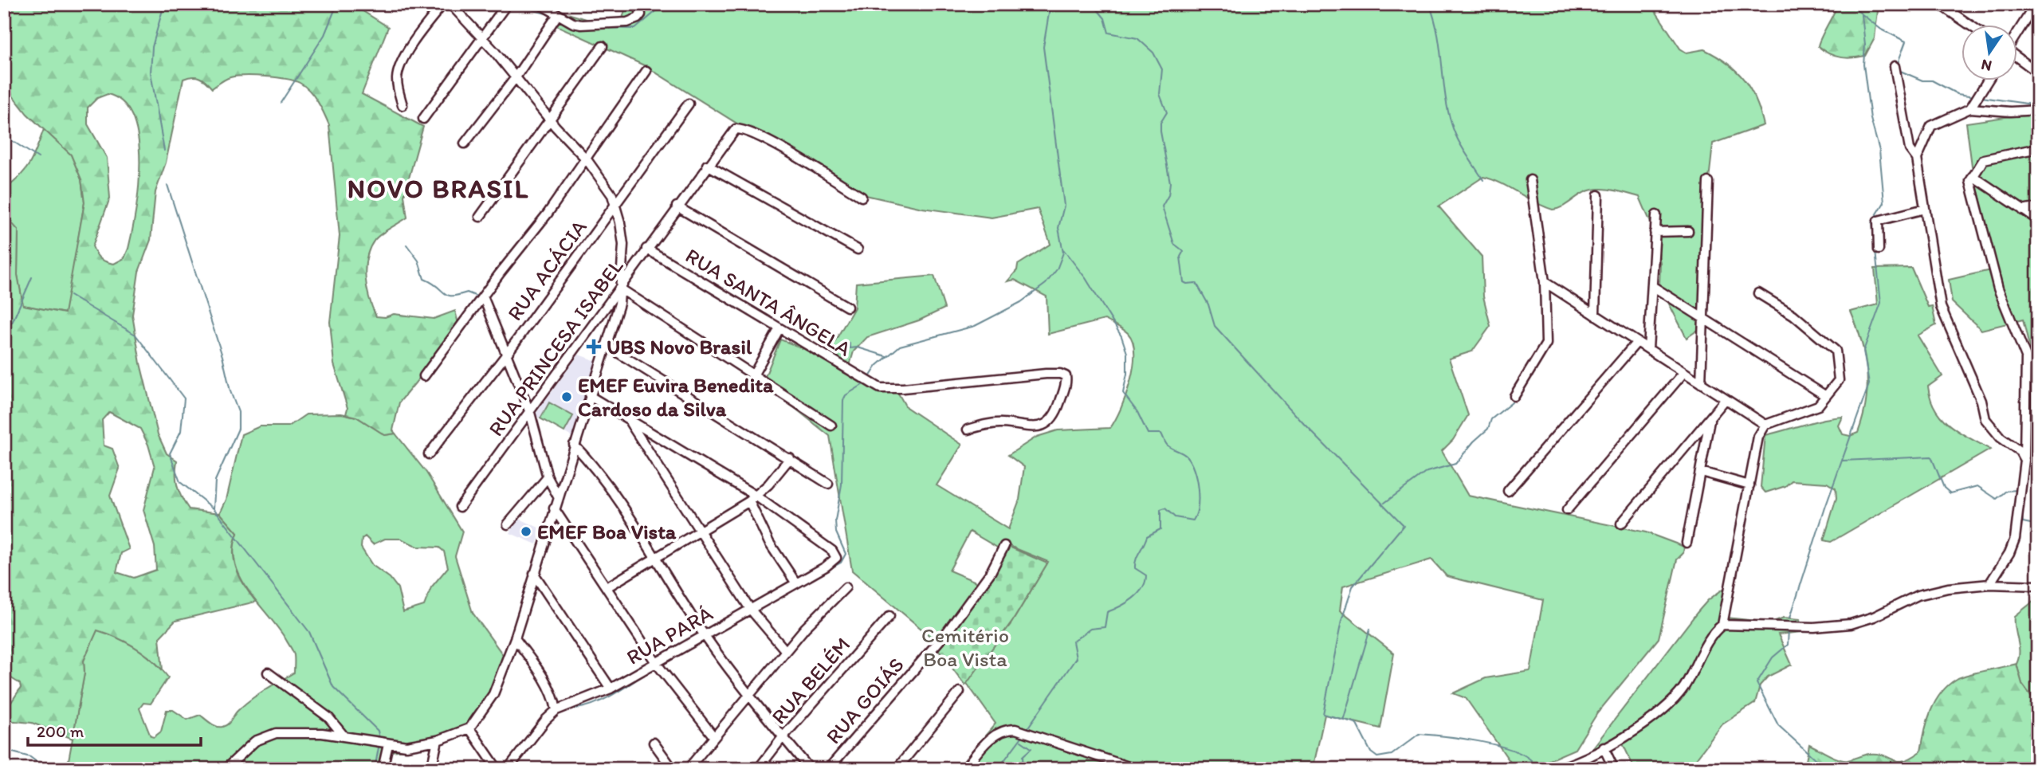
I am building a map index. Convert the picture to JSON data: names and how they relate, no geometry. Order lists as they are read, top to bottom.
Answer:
{
  "streets": {
    "street": [
      "RUA ACÁCIA",
      "RUA SANTA ÂNGELA",
      "RUA PRINCESA ISABEL",
      "RUA PARÁ",
      "RUA BELÉM",
      "RUA GOIÁS"
    ]
  },
  "crossings": [
    ["RUA SANTA ÂNGELA", "RUA PRINCESA ISABEL"]
  ],
  "districts": ["NOVO BRASIL"],
  "parks": ["Cemitério Boa Vista"],
  "places": {
    "health": ["UBS Novo Brasil"],
    "other": ["EMEF Euvira Benedita Cardoso da Silva", "EMEF Boa Vista"]
  },
  "scale_bar": "200 m",
  "north": "bottom"
}
